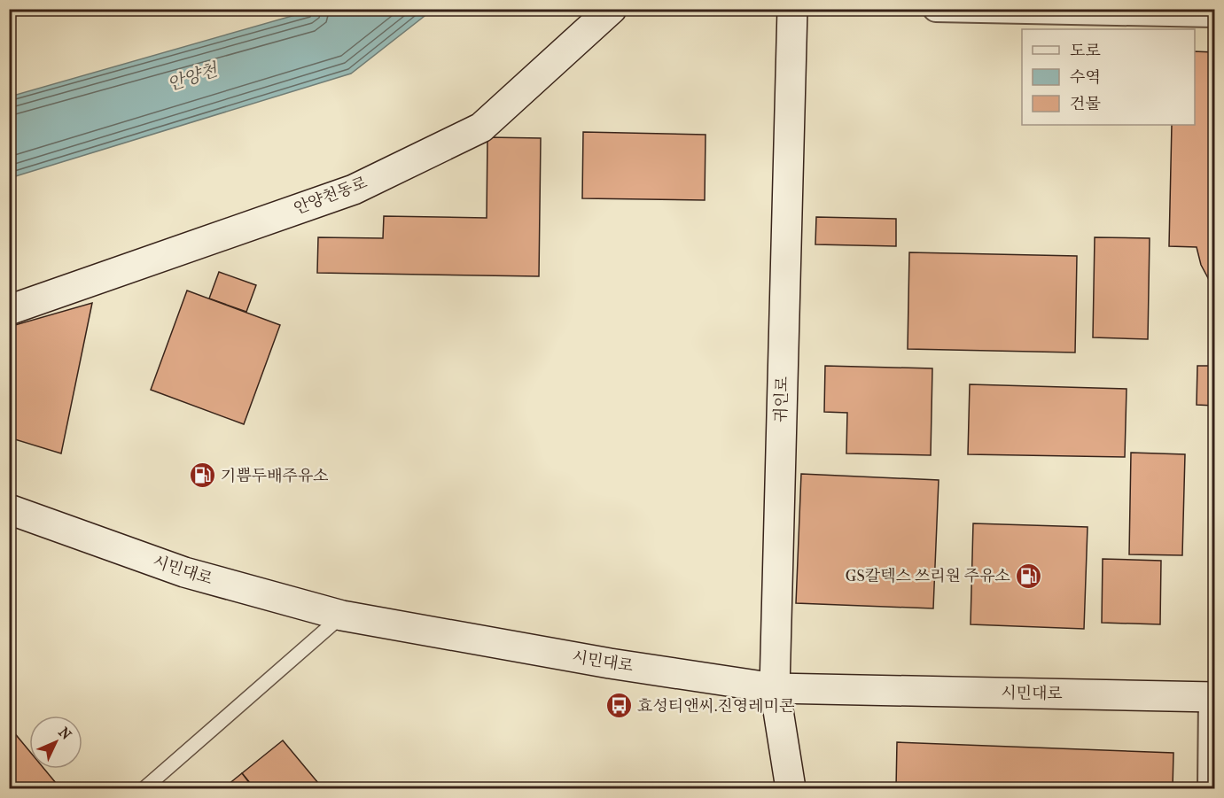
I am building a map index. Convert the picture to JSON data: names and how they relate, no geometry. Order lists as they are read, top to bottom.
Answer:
{
  "streets": {
    "street": ["안양천동로", "귀인로", "시민대로"]
  },
  "crossings": [
    ["귀인로", "시민대로"]
  ],
  "water": ["안양천"],
  "places": {
    "fuel station": ["기쁨두배주유소", "GS칼텍스 쓰리원 주유소"],
    "bus stop": ["효성티앤씨.진영레미콘"]
  },
  "legend": ["도로", "수역", "건물"],
  "north": "top right"
}
